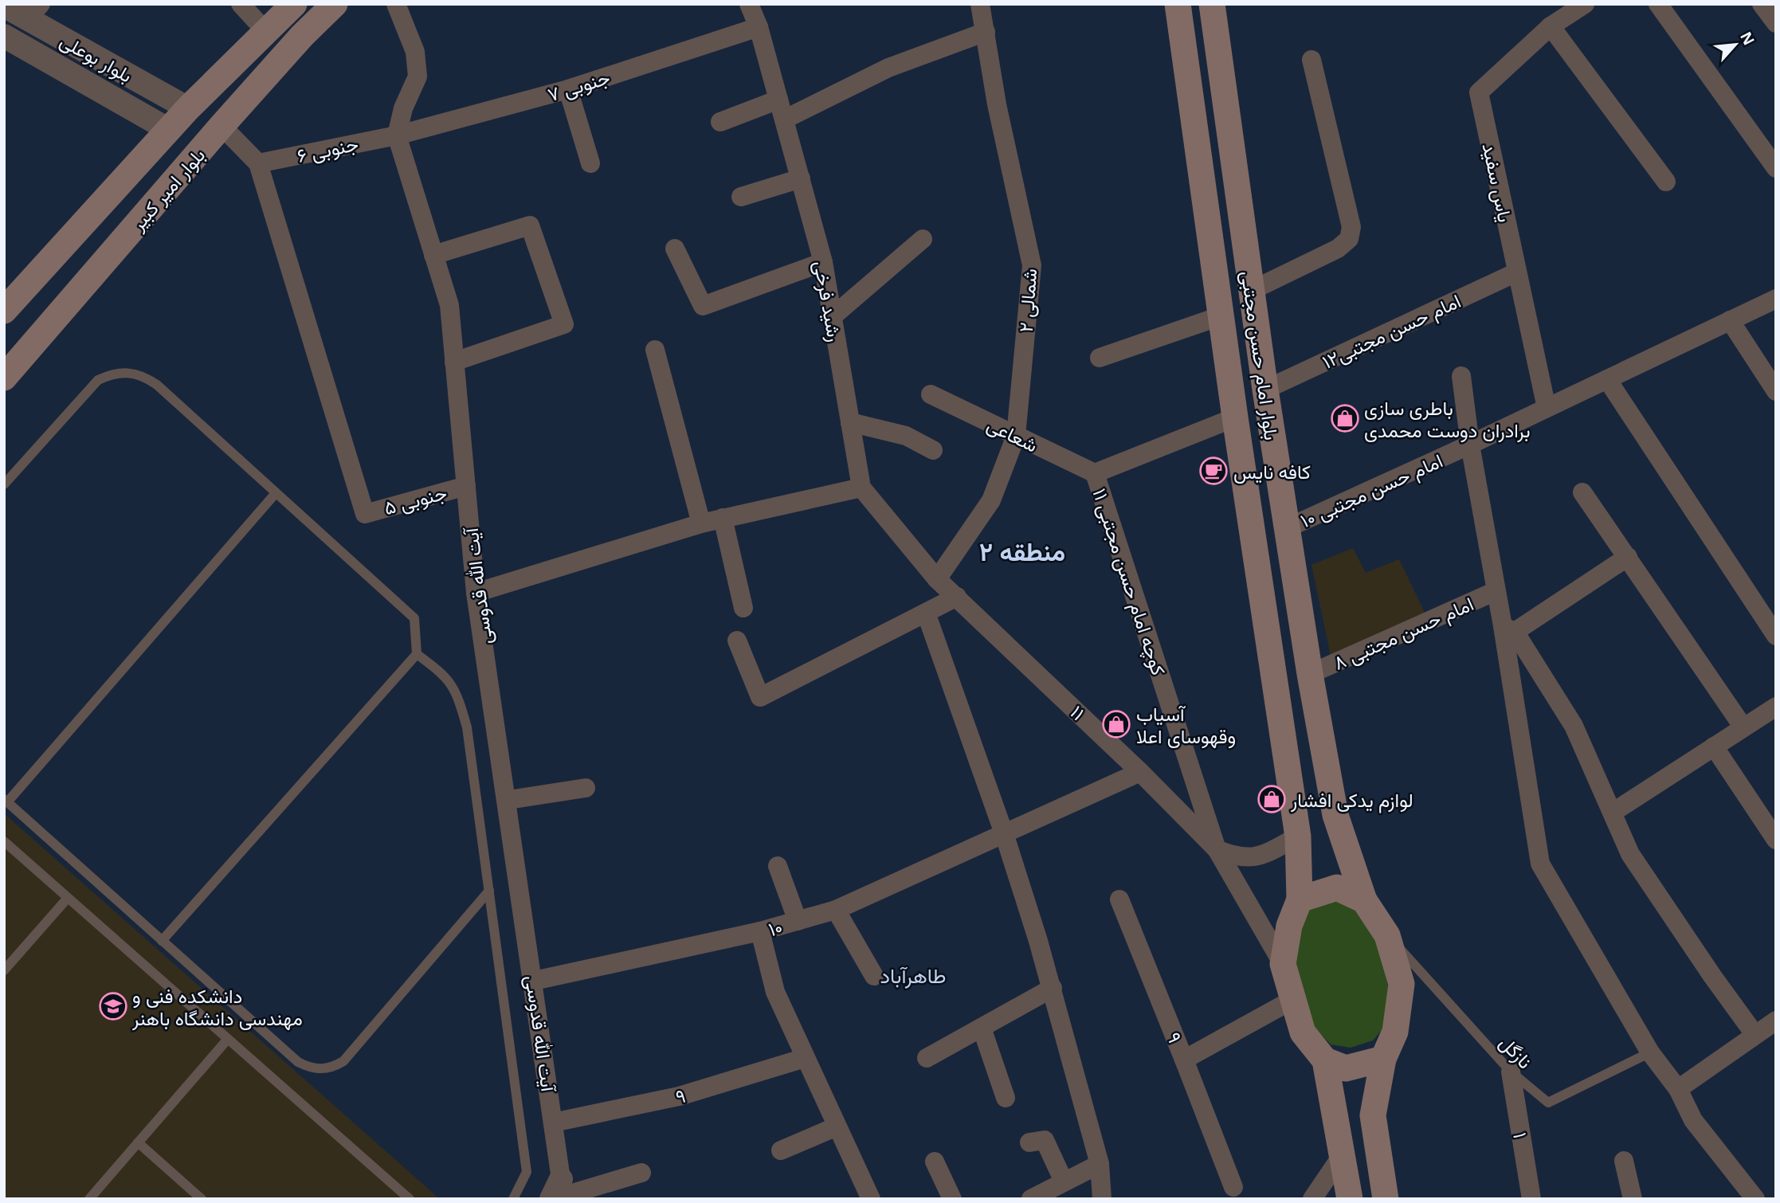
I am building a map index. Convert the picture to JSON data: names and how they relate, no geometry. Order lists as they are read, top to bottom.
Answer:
{
  "streets": {
    "main road": ["بلوار امیر کبیر", "بلوار امام حسن مجتبی"],
    "street": [
      "بلوار بوعلی",
      "۷ جنوبی",
      "۶ جنوبی",
      "یاس سفید",
      "۲ شمالی",
      "رشید فرخی",
      "امام حسن مجتبی۱۲",
      "شعاعی",
      "امام حسن مجتبی ۱۰",
      "۵ جنوبی",
      "کوچه امام حسن مجتبی ۱۱",
      "آیت الله قدوسی",
      "امام حسن مجتبی ۸",
      "۱۱",
      "۱۰",
      "۹",
      "۱"
    ],
    "lane": ["نازگل"]
  },
  "crossings": [
    ["بلوار بوعلی", "بلوار امیر کبیر"],
    ["۷ جنوبی", "۶ جنوبی"],
    ["۷ جنوبی", "رشید فرخی"],
    ["۷ جنوبی", "آیت الله قدوسی"],
    ["۶ جنوبی", "۵ جنوبی"],
    ["۶ جنوبی", "آیت الله قدوسی"],
    ["یاس سفید", "امام حسن مجتبی۱۲"],
    ["یاس سفید", "امام حسن مجتبی ۱۰"],
    ["۲ شمالی", "رشید فرخی"],
    ["۲ شمالی", "شعاعی"],
    ["۲ شمالی", "۱۱"],
    ["رشید فرخی", "۱۱"],
    ["امام حسن مجتبی۱۲", "بلوار امام حسن مجتبی"],
    ["بلوار امام حسن مجتبی", "امام حسن مجتبی ۱۰"],
    ["بلوار امام حسن مجتبی", "امام حسن مجتبی ۸"],
    ["بلوار امام حسن مجتبی", "۱۱"],
    ["بلوار امام حسن مجتبی", "۹"],
    ["بلوار امام حسن مجتبی", "نازگل"],
    ["شعاعی", "کوچه امام حسن مجتبی ۱۱"],
    ["۵ جنوبی", "آیت الله قدوسی"],
    ["کوچه امام حسن مجتبی ۱۱", "۱۱"],
    ["آیت الله قدوسی", "۱۰"],
    ["آیت الله قدوسی", "۹"],
    ["۱۱", "۱۰"],
    ["۱۱", "۹"],
    ["۱۱", "نازگل"],
    ["۹", "نازگل"],
    ["نازگل", "۱"]
  ],
  "districts": ["منطقه ۲", "طاهرآباد"],
  "places": {
    "shop": ["باطری سازی برادران دوست محمدی", "آسیاب وقهوسای اعلا", "لوازم یدکی افشار"],
    "cafe": ["کافه نایس"],
    "school or university": ["دانشکده فنی و مهندسی دانشگاه باهنر"]
  },
  "north": "top right"
}
